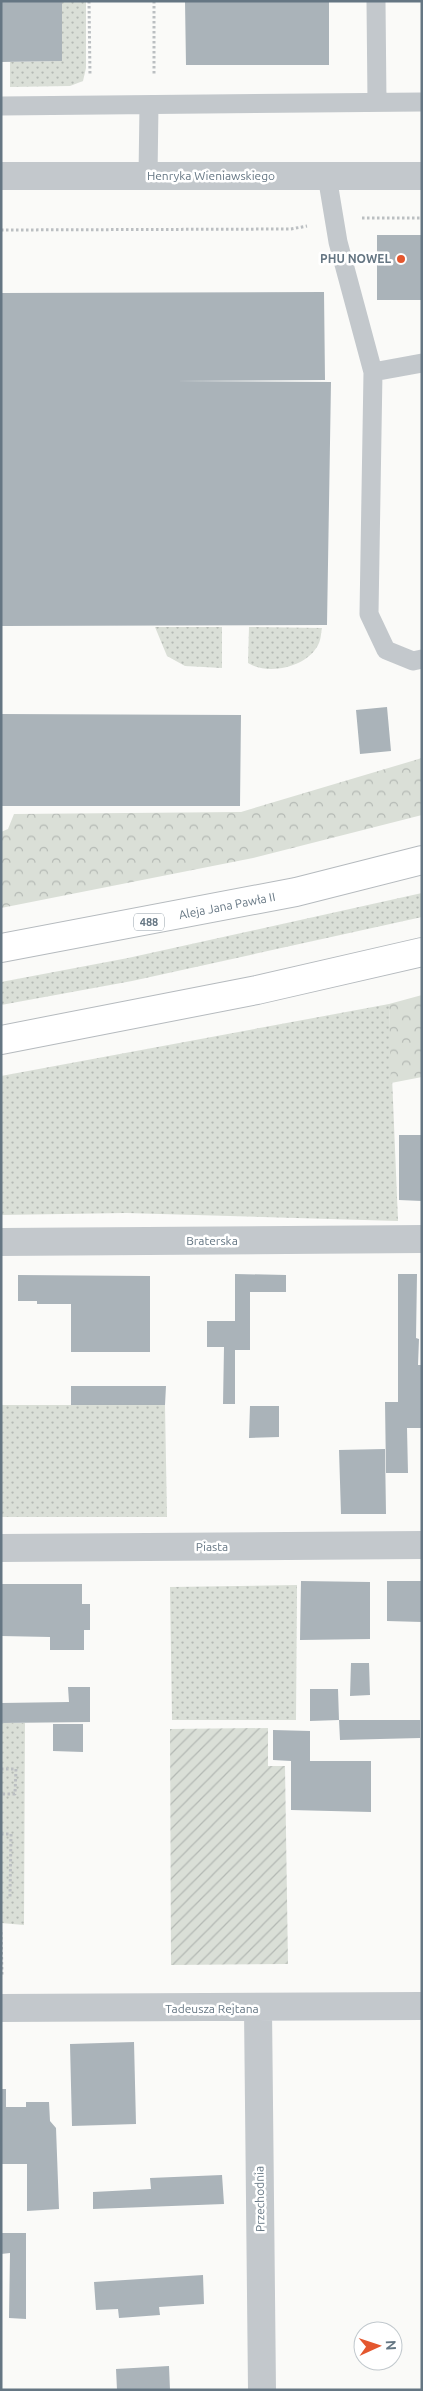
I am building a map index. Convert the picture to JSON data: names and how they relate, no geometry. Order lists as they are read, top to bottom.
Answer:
{
  "streets": {
    "main road": ["Aleja Jana Pawła II", "488"],
    "street": [
      "Henryka Wieniawskiego",
      "Braterska",
      "Piasta",
      "Tadeusza Rejtana",
      "Przechodnia"
    ]
  },
  "crossings": [
    ["Tadeusza Rejtana", "Przechodnia"]
  ],
  "places": ["PHU NOWEL"],
  "north": "right"
}
